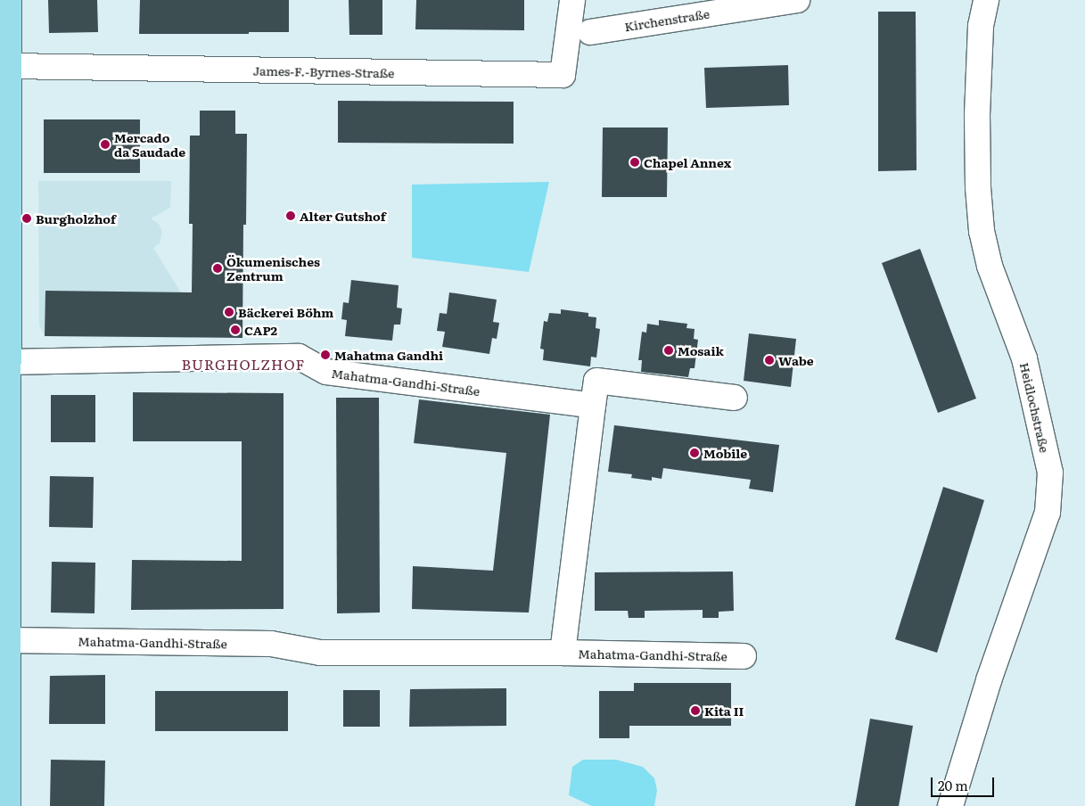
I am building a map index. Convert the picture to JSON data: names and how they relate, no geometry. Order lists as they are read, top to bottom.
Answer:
{
  "streets": {
    "street": [
      "Kirchenstraße",
      "James-F.-Byrnes-Straße",
      "Mahatma-Gandhi-Straße",
      "Heidlochstraße"
    ]
  },
  "districts": ["BURGHOLZHOF"],
  "places": [
    "Mercado da Saudade",
    "Chapel Annex",
    "Alter Gutshof",
    "Burgholzhof",
    "Ökumenisches Zentrum",
    "Bäckerei Böhm",
    "CAP2",
    "Mosaik",
    "Mahatma Gandhi",
    "Wabe",
    "Mobile",
    "Kita II"
  ],
  "scale_bar": "20 m"
}
